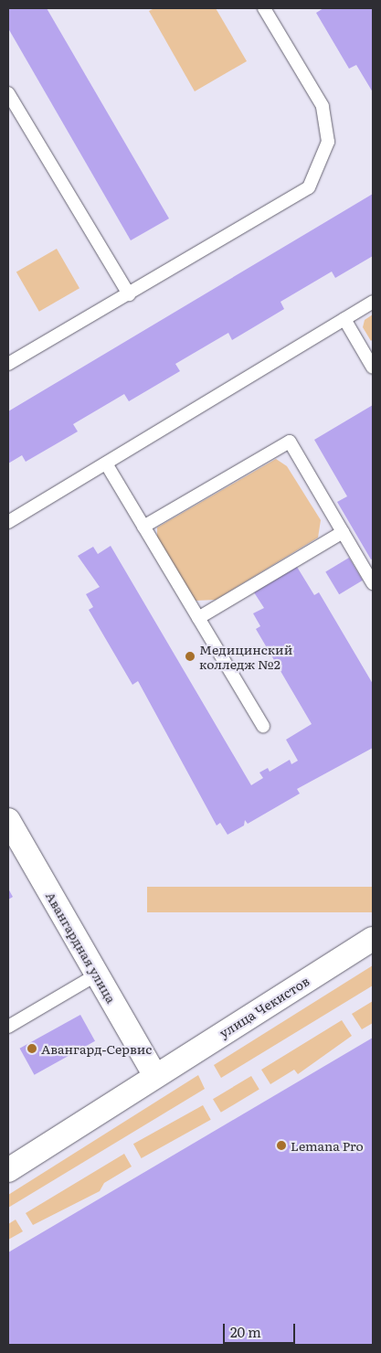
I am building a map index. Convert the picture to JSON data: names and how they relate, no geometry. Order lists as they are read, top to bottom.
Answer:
{
  "streets": {
    "street": ["Авангардная улица", "улица Чекистов"]
  },
  "crossings": [
    ["Авангардная улица", "улица Чекистов"]
  ],
  "places": ["Медицинский колледж №2", "Авангард-Сервис", "Lemana Pro"],
  "scale_bar": "20 m"
}
